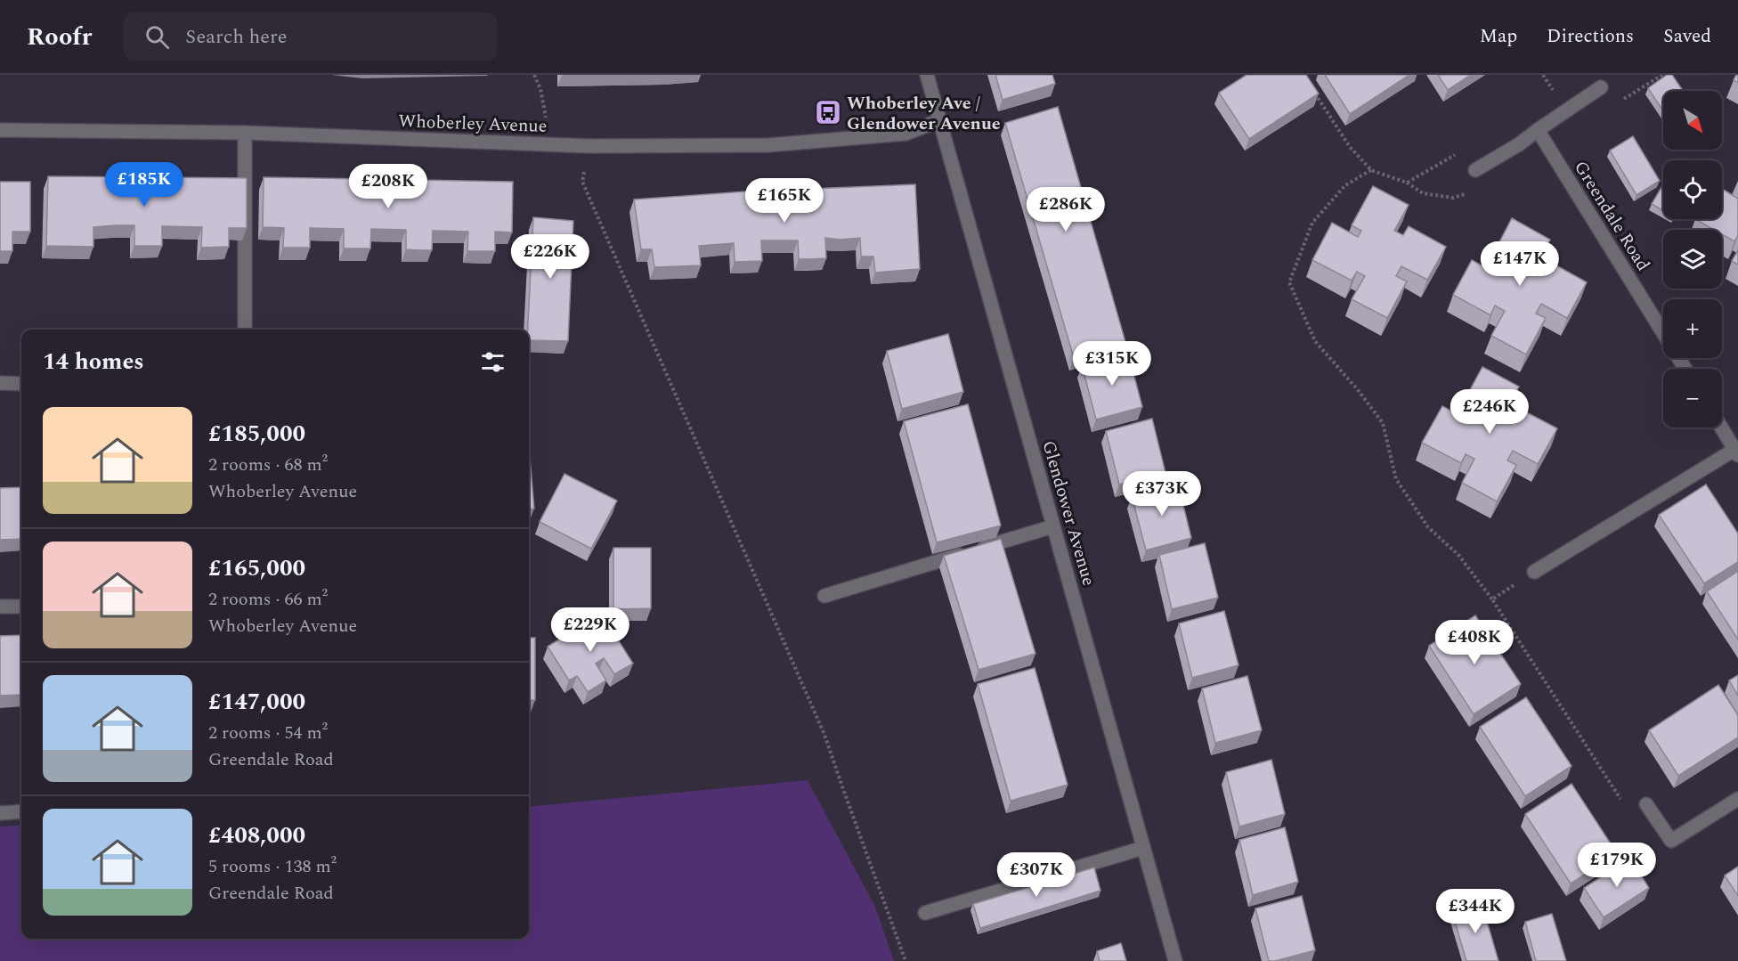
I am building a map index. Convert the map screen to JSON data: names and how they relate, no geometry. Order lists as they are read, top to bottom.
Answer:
{
  "streets": {
    "street": ["Whoberley Avenue", "Greendale Road", "Glendower Avenue"]
  },
  "crossings": [
    ["Whoberley Avenue", "Glendower Avenue"]
  ],
  "places": {
    "bus stop": ["Whoberley Ave / Glendower Avenue"]
  },
  "north": "bottom right",
  "page": {
    "header": "Roofr",
    "search": "Search here",
    "nav": ["Map", "Directions", "Saved"],
    "map_buttons": ["+", "−"],
    "price": [
      "£185K",
      "£208K",
      "£165K",
      "£286K",
      "£226K",
      "£147K",
      "£315K",
      "£246K",
      "£373K",
      "£229K",
      "£408K",
      "£179K",
      "£307K",
      "£344K"
    ],
    "heading": "14 homes",
    "list": [
      {
        "name": "£185,000",
        "note": "2 rooms · 68 m² · Whoberley Avenue"
      },
      {
        "name": "£165,000",
        "note": "2 rooms · 66 m² · Whoberley Avenue"
      },
      {
        "name": "£147,000",
        "note": "2 rooms · 54 m² · Greendale Road"
      },
      {
        "name": "£408,000",
        "note": "5 rooms · 138 m² · Greendale Road"
      }
    ]
  }
}
